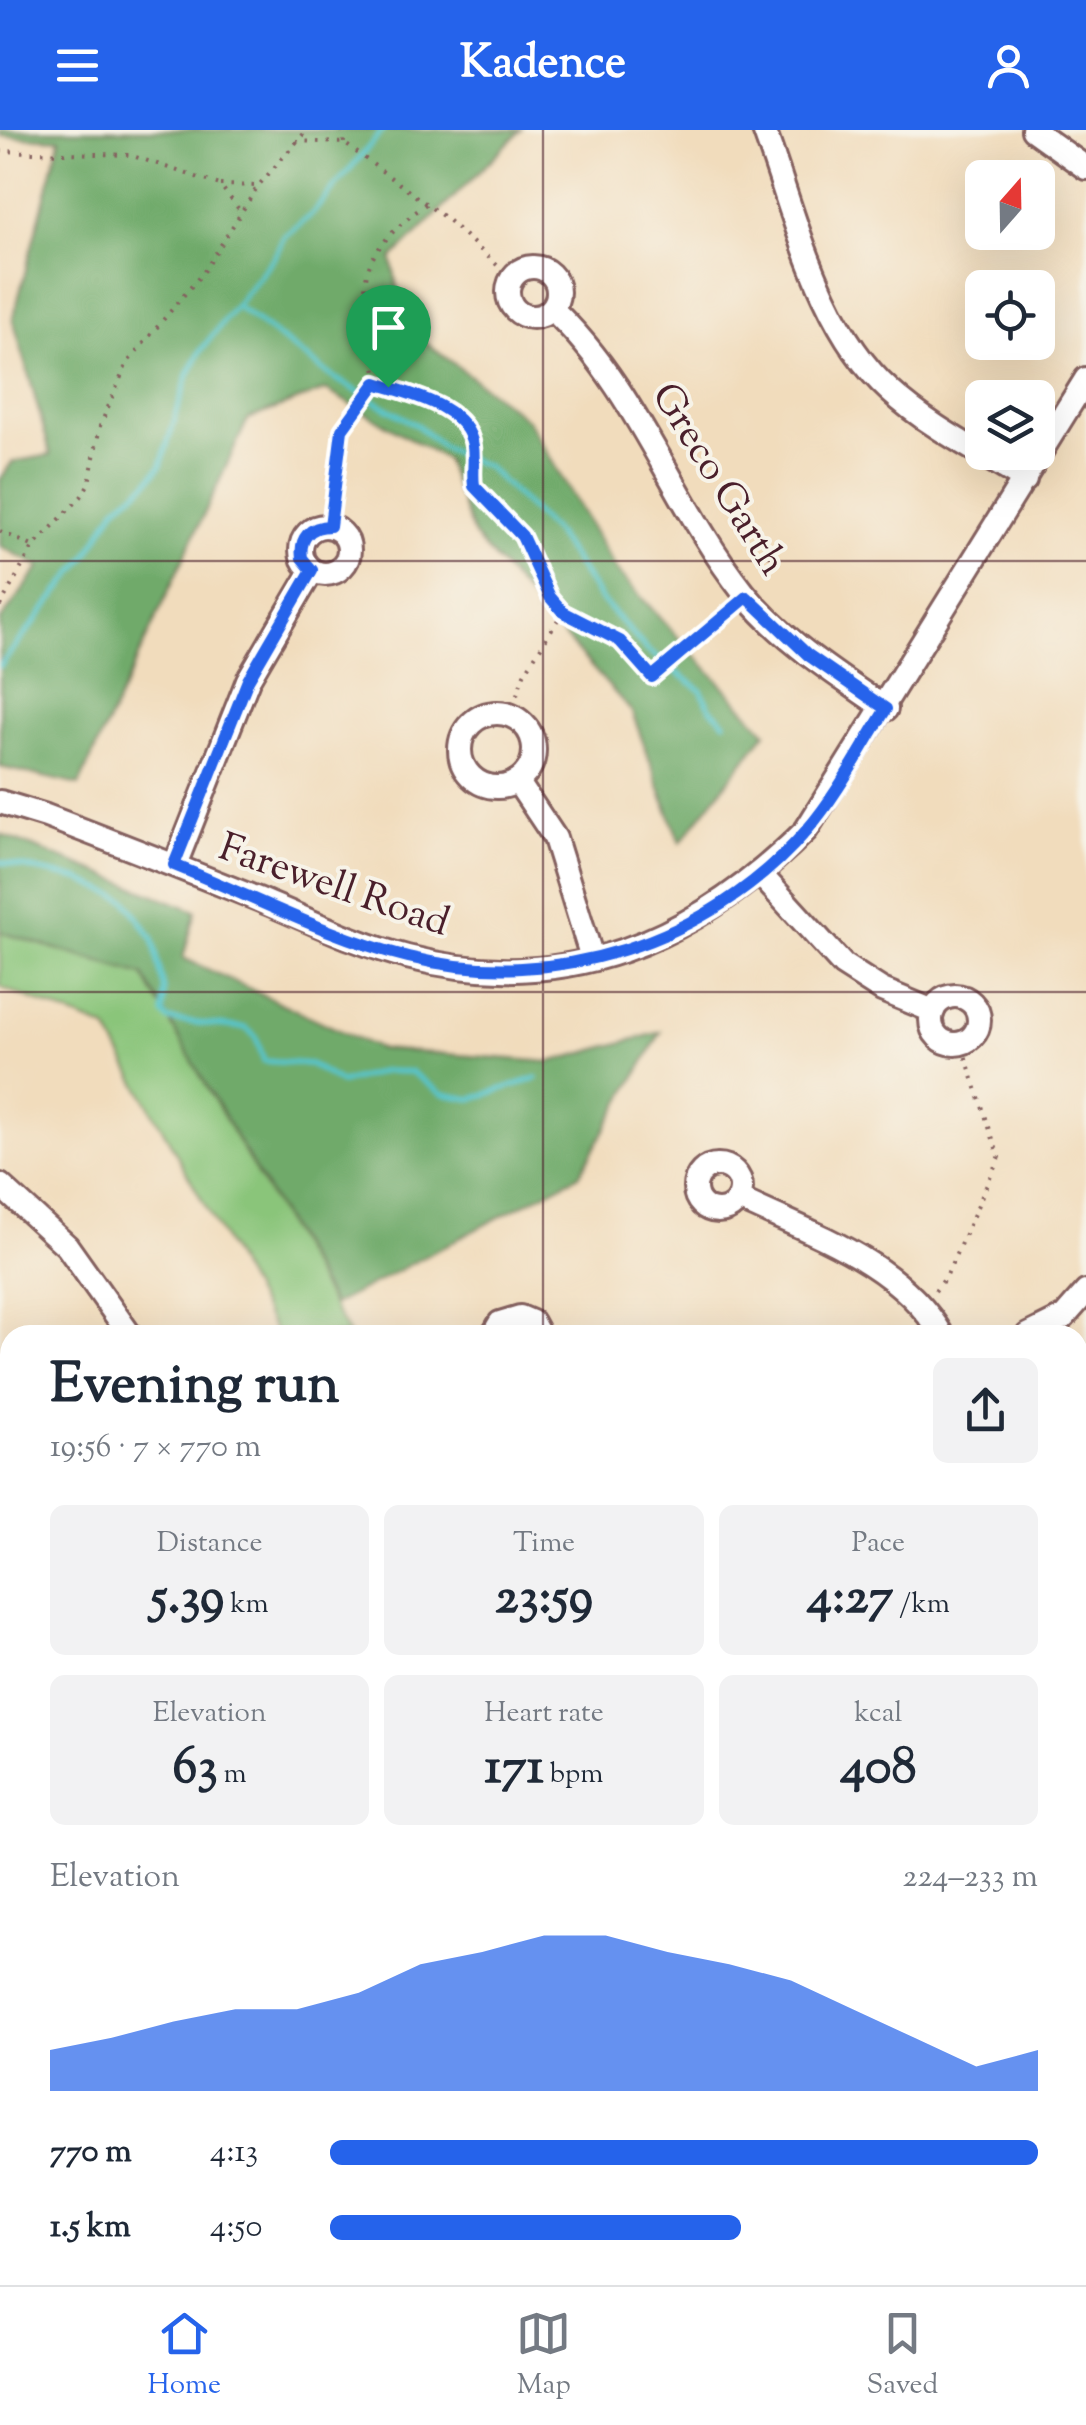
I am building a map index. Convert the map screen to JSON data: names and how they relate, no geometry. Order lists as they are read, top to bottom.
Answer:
{
  "streets": {
    "street": ["Greco Garth", "Farewell Road"]
  },
  "crossings": [
    ["Greco Garth", "Farewell Road"]
  ],
  "north": "top",
  "page": {
    "header": "Kadence",
    "heading": ["Evening run", "19:56 · 7 × 770 m"],
    "stats": [
      ["Distance", "5.39 km"],
      ["Time", "23:59"],
      ["Pace", "4:27 /km"],
      ["Elevation", "63 m"],
      ["Heart rate", "171 bpm"],
      ["kcal", "408"]
    ],
    "chart": ["Elevation", "224–233 m"],
    "list": [
      {
        "name": "770 m",
        "note": "4:13"
      },
      {
        "name": "1.5 km",
        "note": "4:50"
      }
    ],
    "tabs": ["Home", "Map", "Saved"]
  }
}
